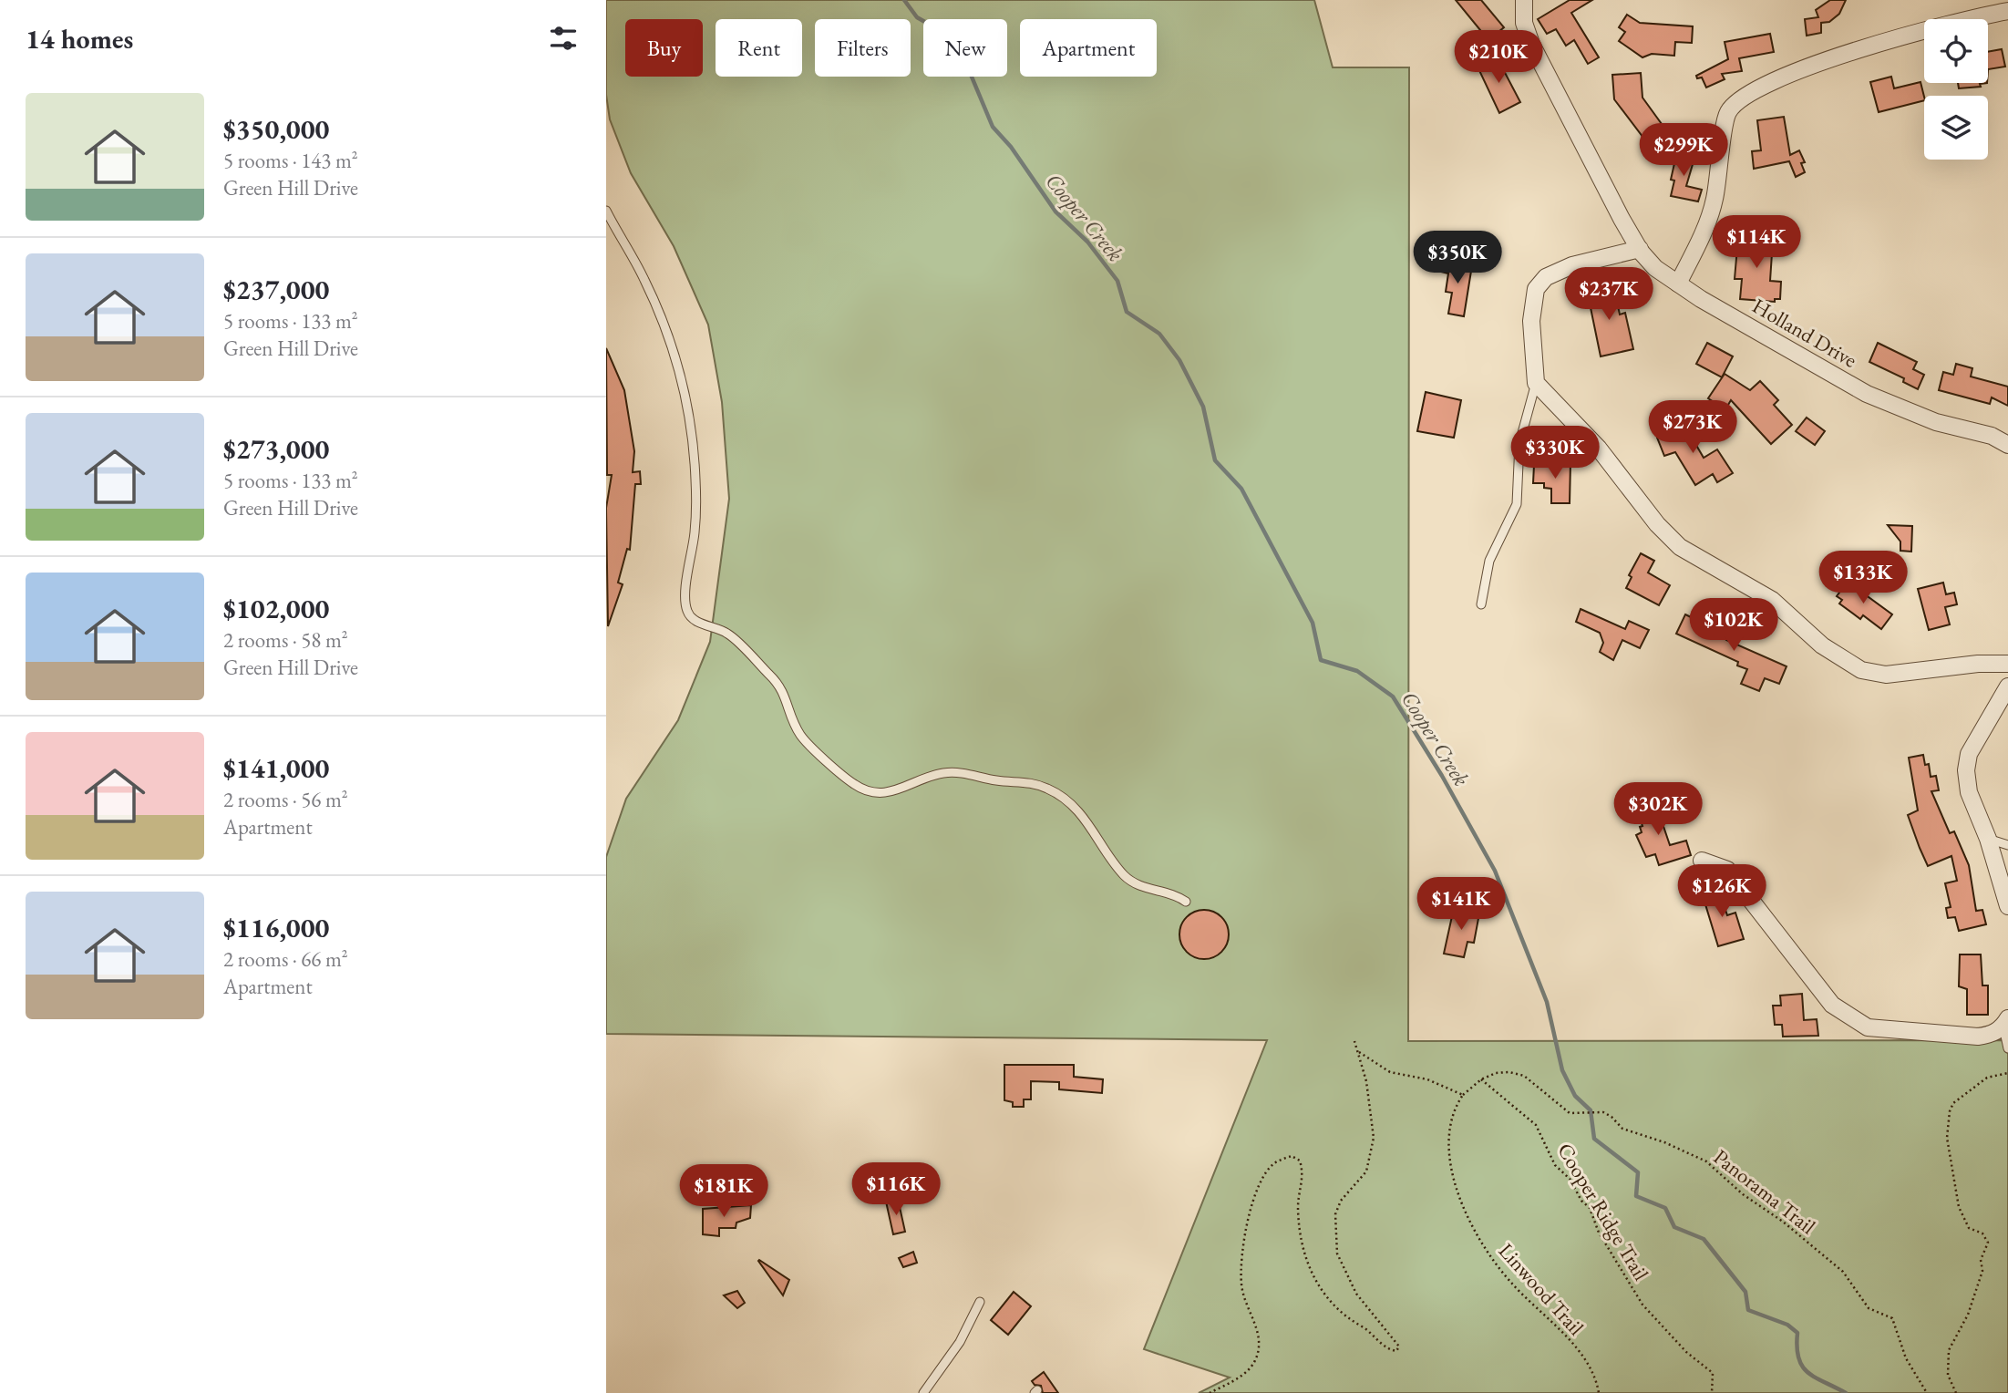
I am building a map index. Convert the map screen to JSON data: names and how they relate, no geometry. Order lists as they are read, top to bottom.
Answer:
{
  "streets": {
    "street": ["Holland Drive"],
    "path": ["Panorama Trail", "Cooper Ridge Trail", "Linwood Trail"]
  },
  "crossings": [
    ["Panorama Trail", "Cooper Ridge Trail"],
    ["Panorama Trail", "Linwood Trail"]
  ],
  "water": ["Cooper Creek"],
  "page": {
    "heading": "14 homes",
    "chip": [
      "Buy",
      "Rent",
      "Filters",
      "New",
      "Apartment"
    ],
    "price": [
      "$210K",
      "$299K",
      "$114K",
      "$350K",
      "$237K",
      "$273K",
      "$330K",
      "$133K",
      "$102K",
      "$302K",
      "$126K",
      "$141K",
      "$116K",
      "$181K"
    ],
    "list": [
      {
        "name": "$350,000",
        "note": "5 rooms · 143 m² · Green Hill Drive"
      },
      {
        "name": "$237,000",
        "note": "5 rooms · 133 m² · Green Hill Drive"
      },
      {
        "name": "$273,000",
        "note": "5 rooms · 133 m² · Green Hill Drive"
      },
      {
        "name": "$102,000",
        "note": "2 rooms · 58 m² · Green Hill Drive"
      },
      {
        "name": "$141,000",
        "note": "2 rooms · 56 m² · Apartment"
      },
      {
        "name": "$116,000",
        "note": "2 rooms · 66 m² · Apartment"
      }
    ]
  }
}
